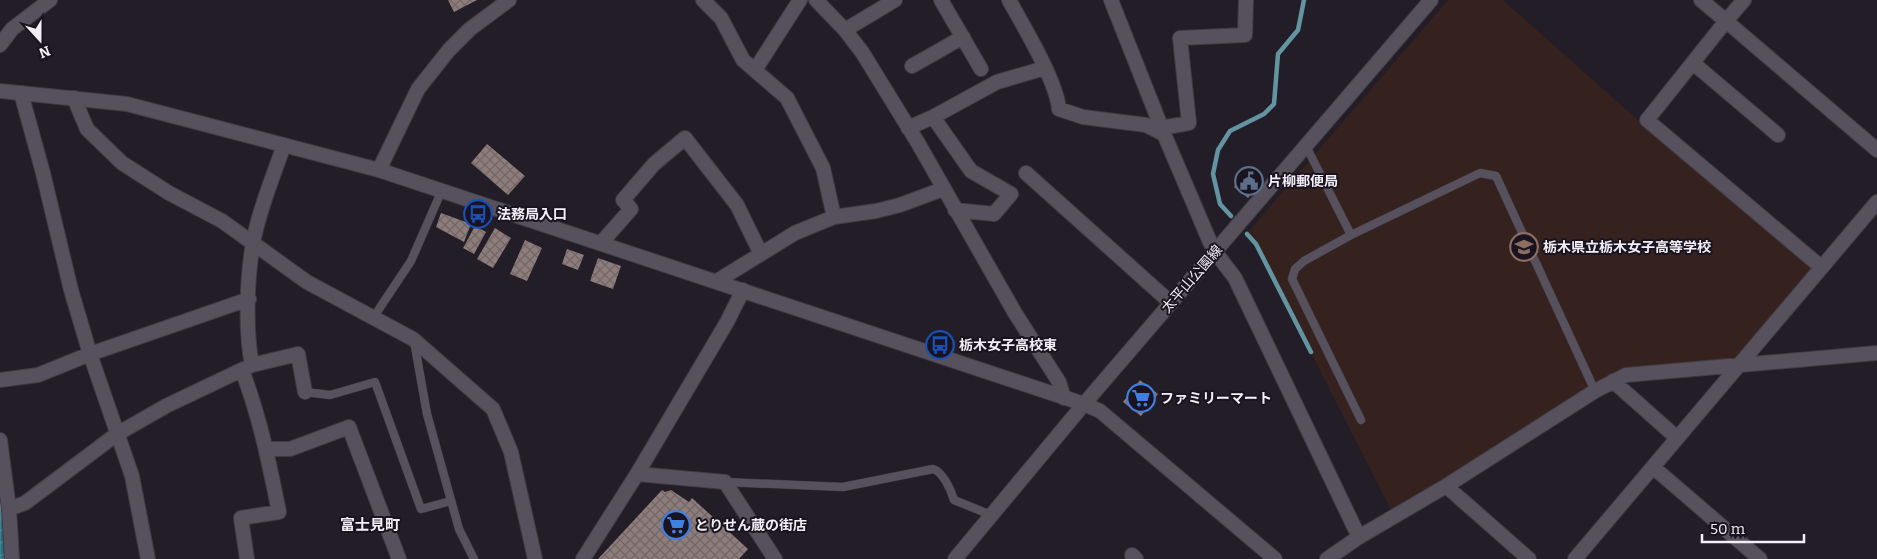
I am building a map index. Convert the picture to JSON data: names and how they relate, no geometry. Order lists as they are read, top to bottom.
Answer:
{
  "streets": {
    "street": ["太平山公園線"]
  },
  "districts": ["富士見町"],
  "places": {
    "public building": ["片柳郵便局"],
    "bus stop": ["法務局入口", "栃木女子高校東"],
    "school or university": ["栃木県立栃木女子高等学校"],
    "supermarket": ["ファミリーマート", "とりせん蔵の街店"]
  },
  "scale_bar": "50 m",
  "north": "bottom"
}
